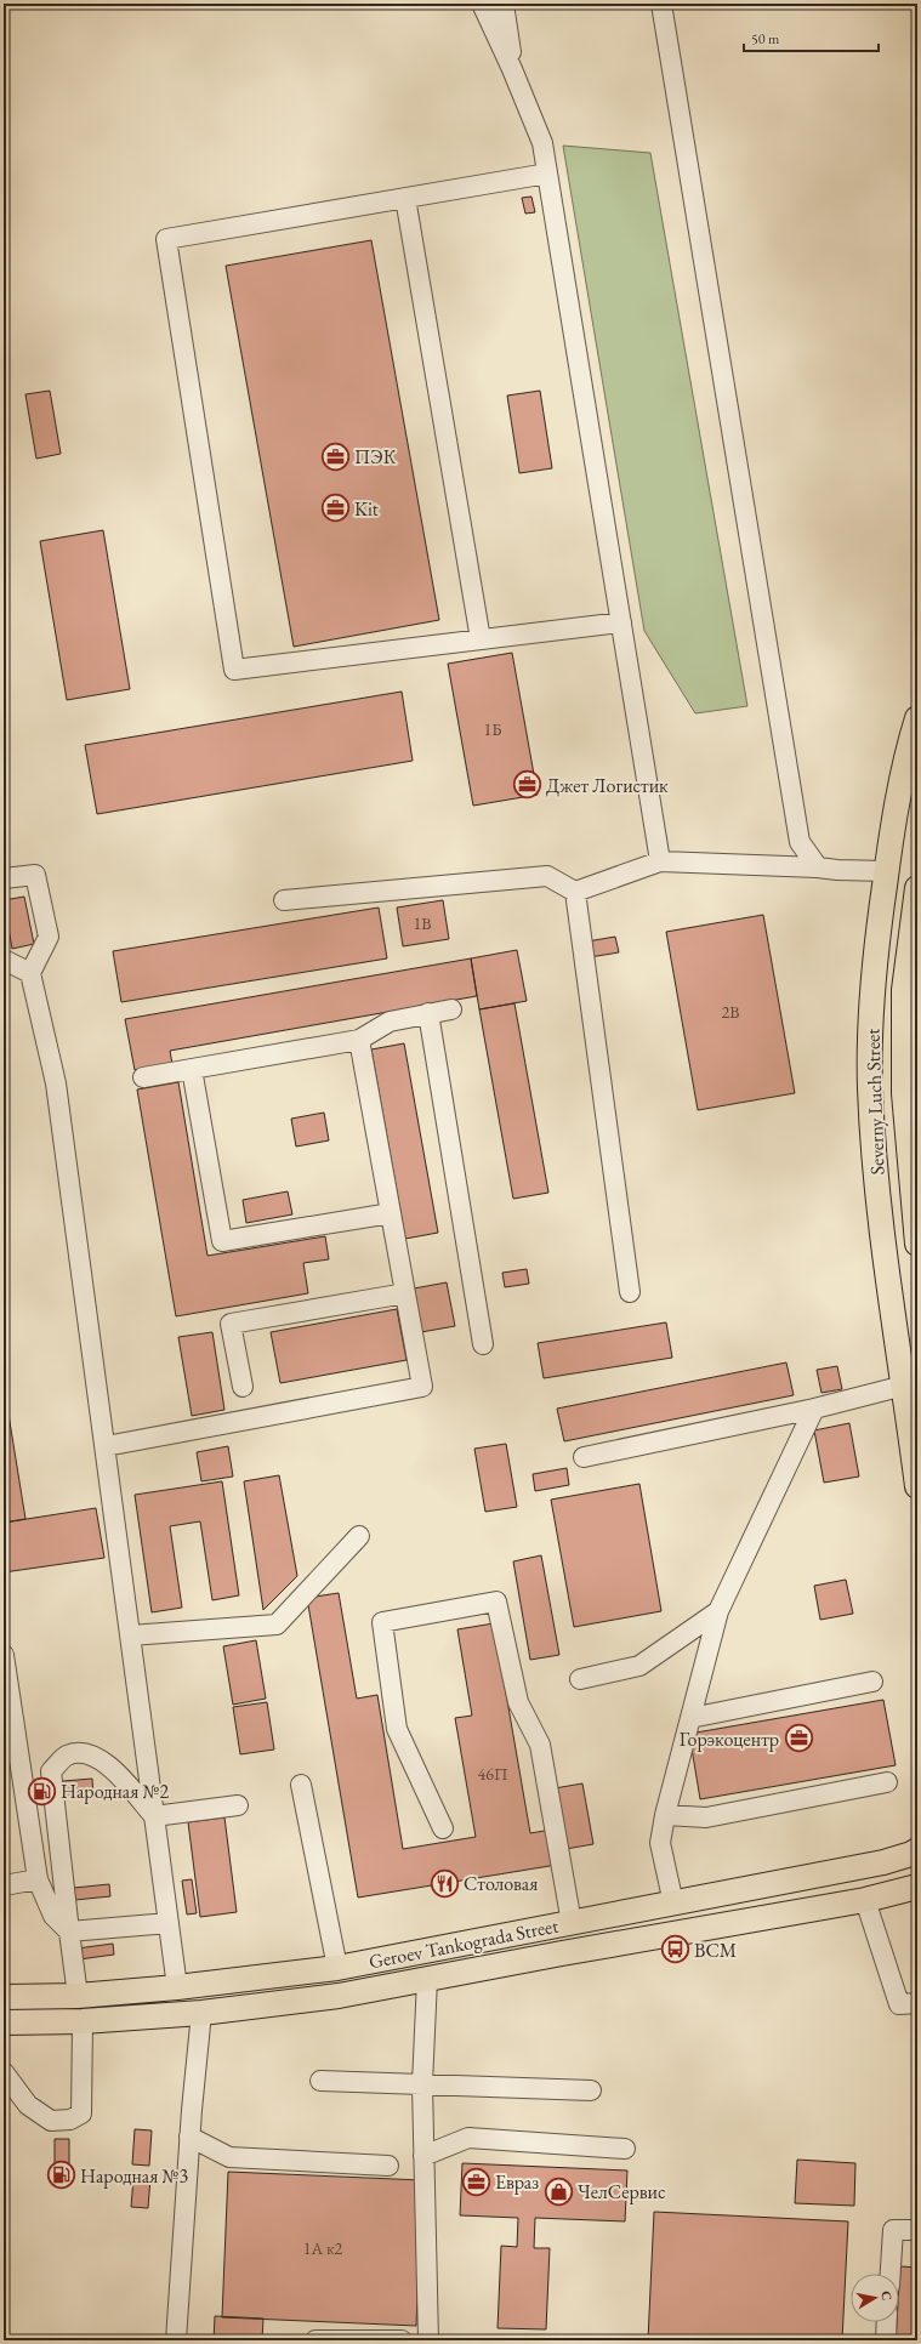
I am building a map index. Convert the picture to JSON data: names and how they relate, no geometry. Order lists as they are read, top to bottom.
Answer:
{
  "streets": {
    "main road": ["Severny Luch Street", "Geroev Tankograda Street"]
  },
  "places": {
    "office": [
      "ПЭК",
      "Kit",
      "Джет Логистик",
      "Горэкоцентр",
      "Евраз"
    ],
    "fuel station": ["Народная №2", "Народная №3"],
    "restaurant": ["Столовая"],
    "bus stop": ["ВСМ"],
    "shop": ["ЧелСервис"]
  },
  "house_numbers": [
    "1Б",
    "1В",
    "2В",
    "46П",
    "1А к2"
  ],
  "scale_bar": "50 m",
  "north": "right"
}
